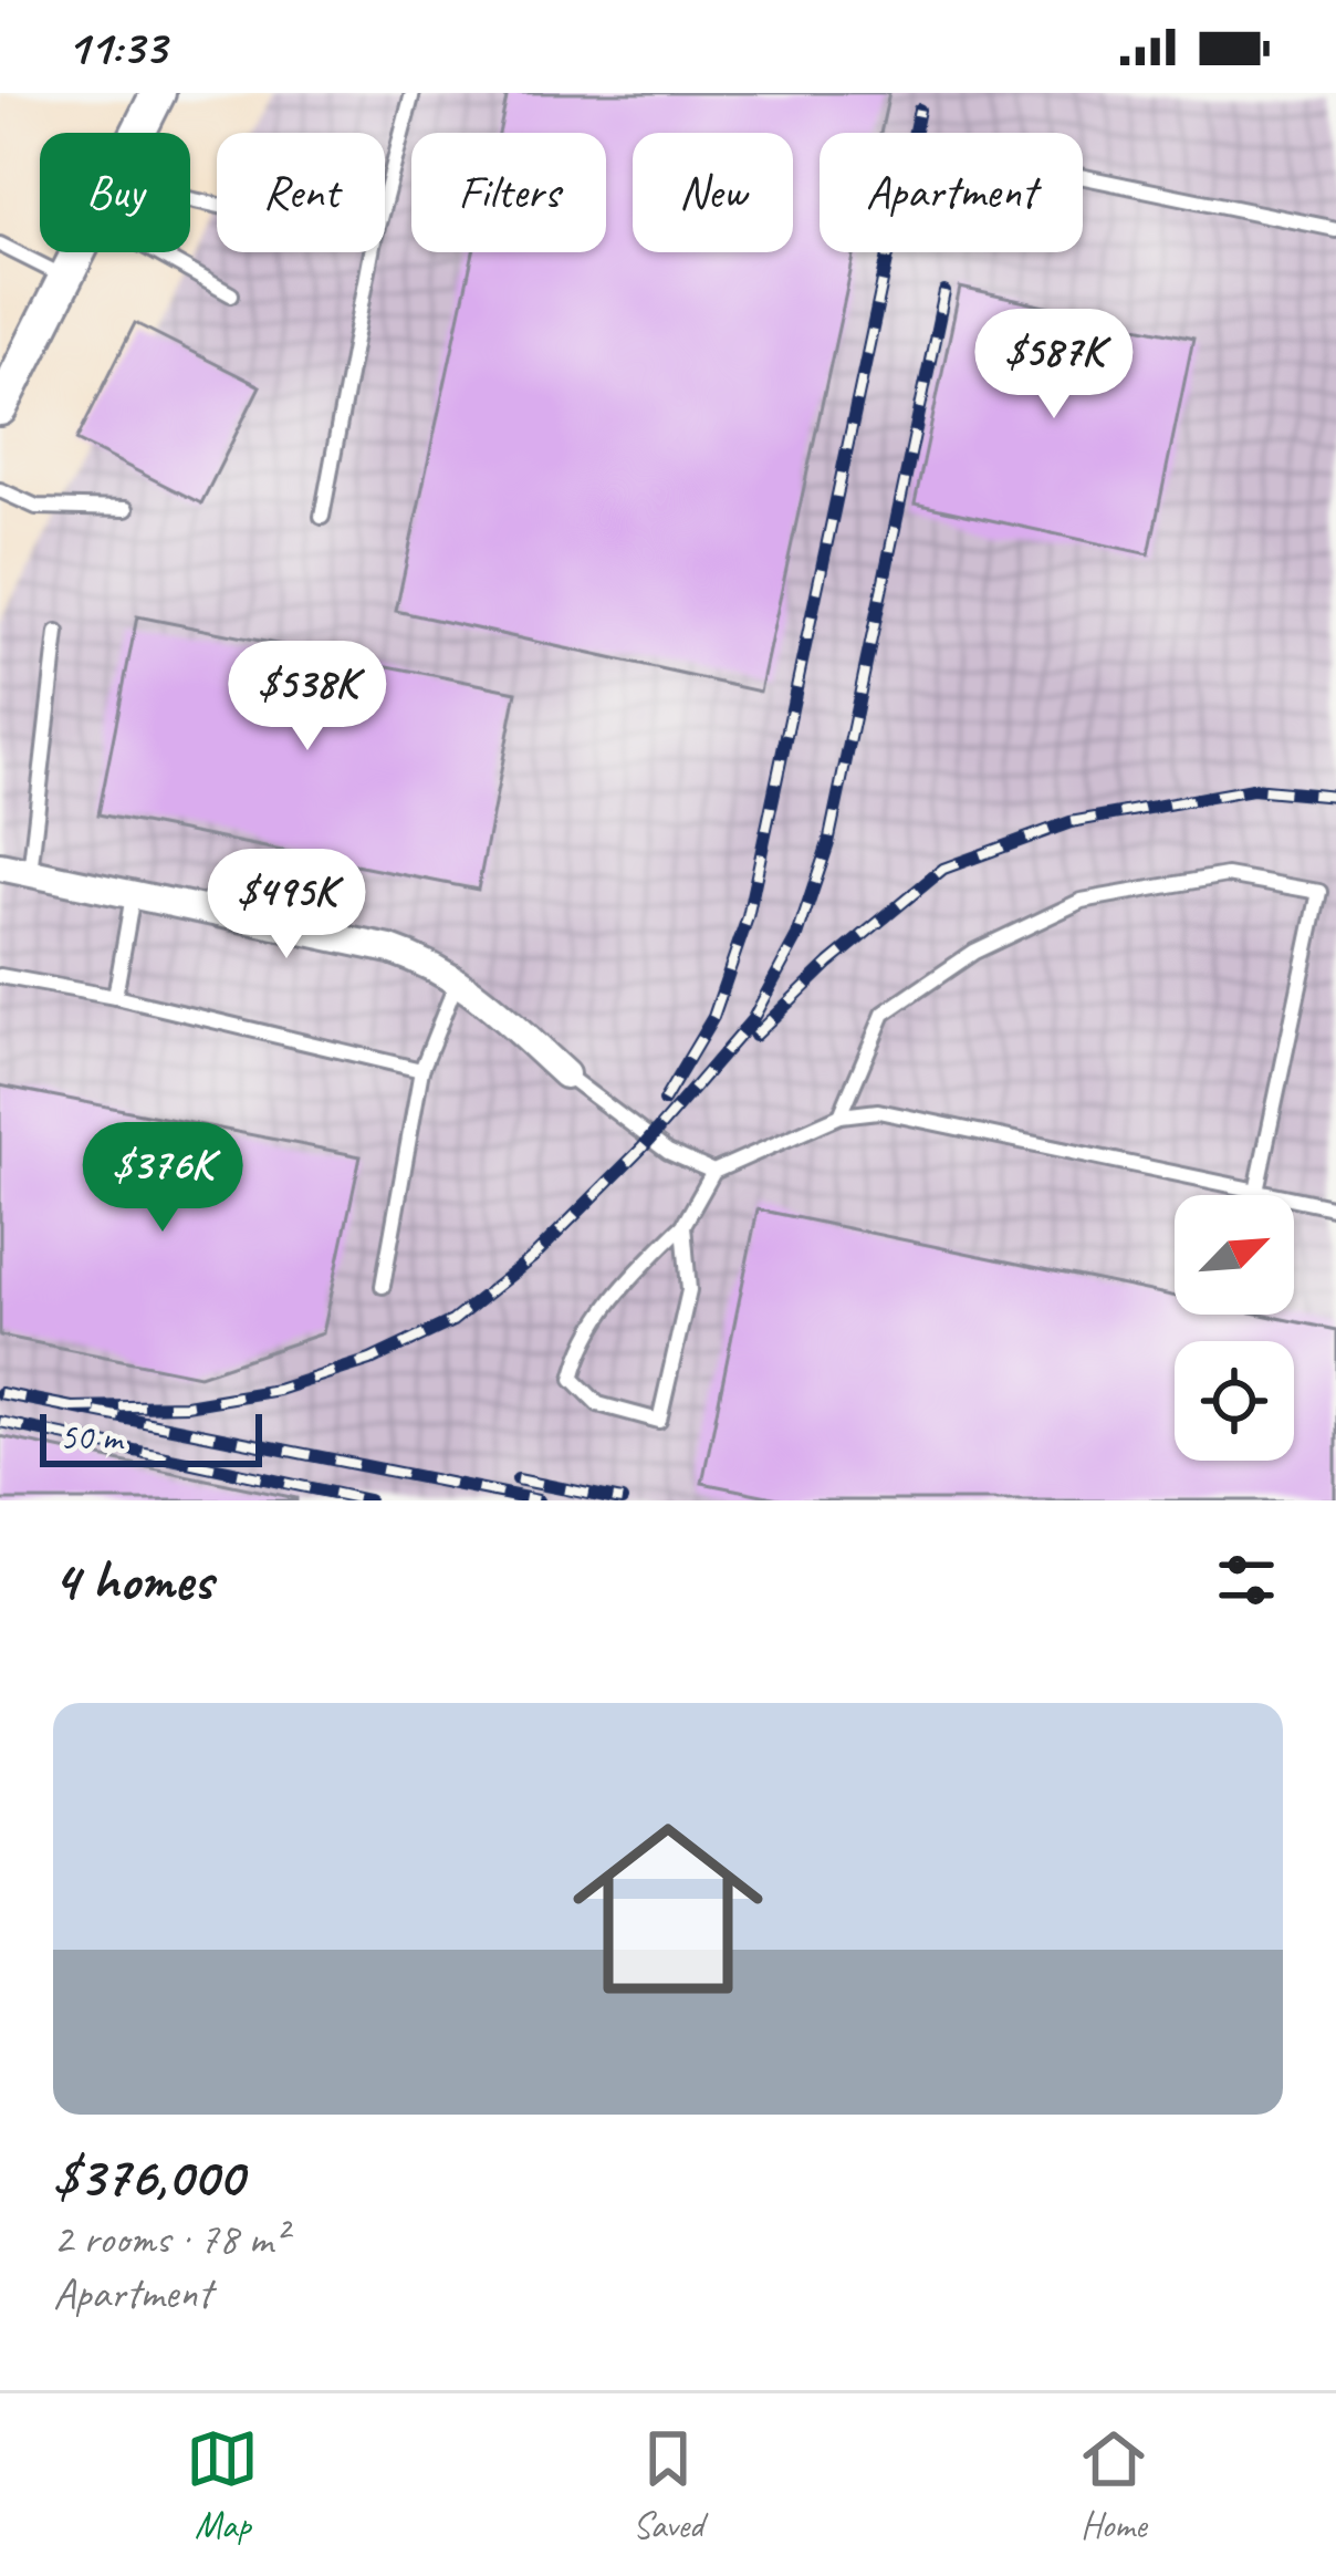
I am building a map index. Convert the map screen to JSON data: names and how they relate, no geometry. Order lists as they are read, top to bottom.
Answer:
{
  "scale_bar": "50 m",
  "north": "top right",
  "page": {
    "status": "11:33",
    "chip": [
      "Buy",
      "Rent",
      "Filters",
      "New",
      "Apartment"
    ],
    "price": [
      "$587K",
      "$538K",
      "$495K",
      "$376K"
    ],
    "scale": "50 m",
    "heading": "4 homes",
    "list": [
      {
        "name": "$376,000",
        "note": "2 rooms · 78 m² · Apartment"
      }
    ],
    "tabs": ["Map", "Saved", "Home"]
  }
}
